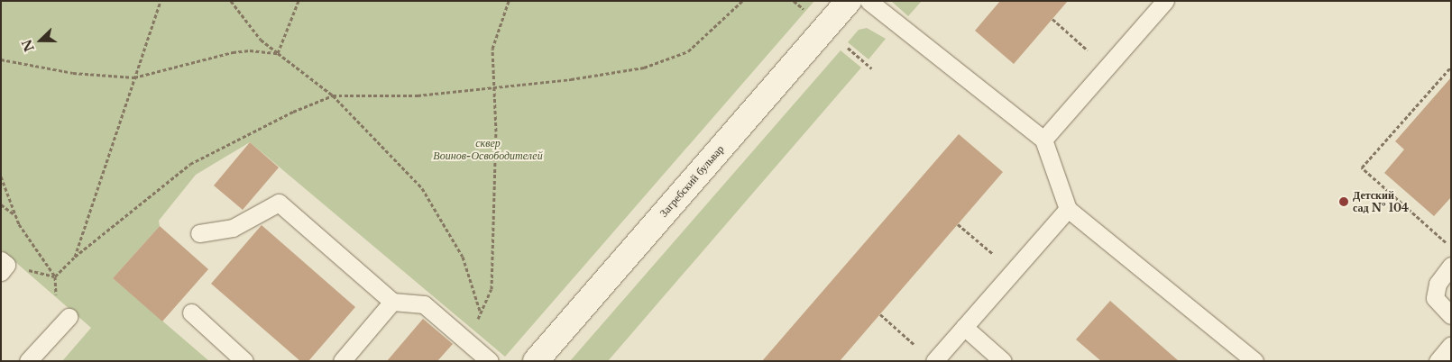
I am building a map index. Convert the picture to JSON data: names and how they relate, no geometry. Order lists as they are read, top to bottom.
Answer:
{
  "streets": {
    "street": ["Загребский бульвар"]
  },
  "parks": ["сквер Воинов-Освободителей"],
  "places": ["Детский сад № 104"],
  "north": "left"
}
